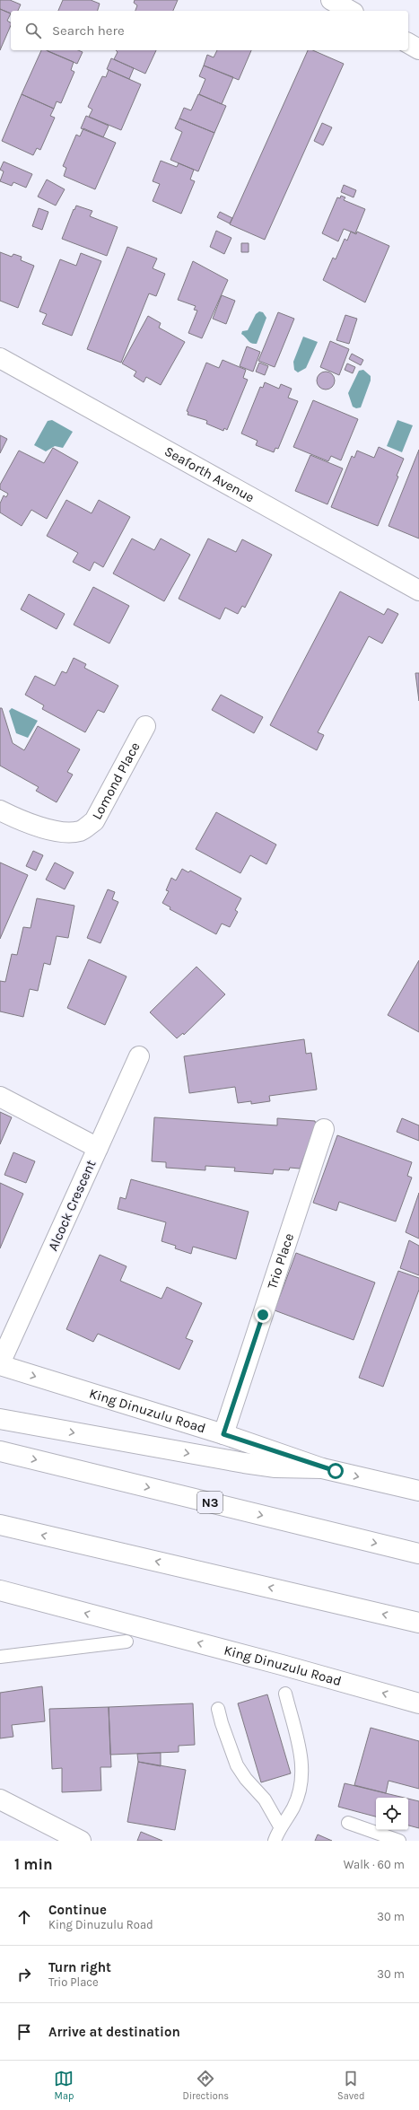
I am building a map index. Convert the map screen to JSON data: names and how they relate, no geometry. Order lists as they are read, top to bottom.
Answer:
{
  "streets": {
    "main road": [
      "Seaforth Avenue",
      "Lomond Place",
      "Alcock Crescent",
      "Trio Place",
      "King Dinuzulu Road",
      "N3"
    ]
  },
  "crossings": [
    ["Alcock Crescent", "King Dinuzulu Road"],
    ["Trio Place", "King Dinuzulu Road"]
  ],
  "page": {
    "search": "Search here",
    "heading": ["1 min", "Walk · 60 m"],
    "list": [
      ["Continue", "King Dinuzulu Road", "30 m"],
      ["Turn right", "Trio Place", "30 m"],
      "Arrive at destination"
    ],
    "nav": ["Map", "Directions", "Saved"]
  }
}
